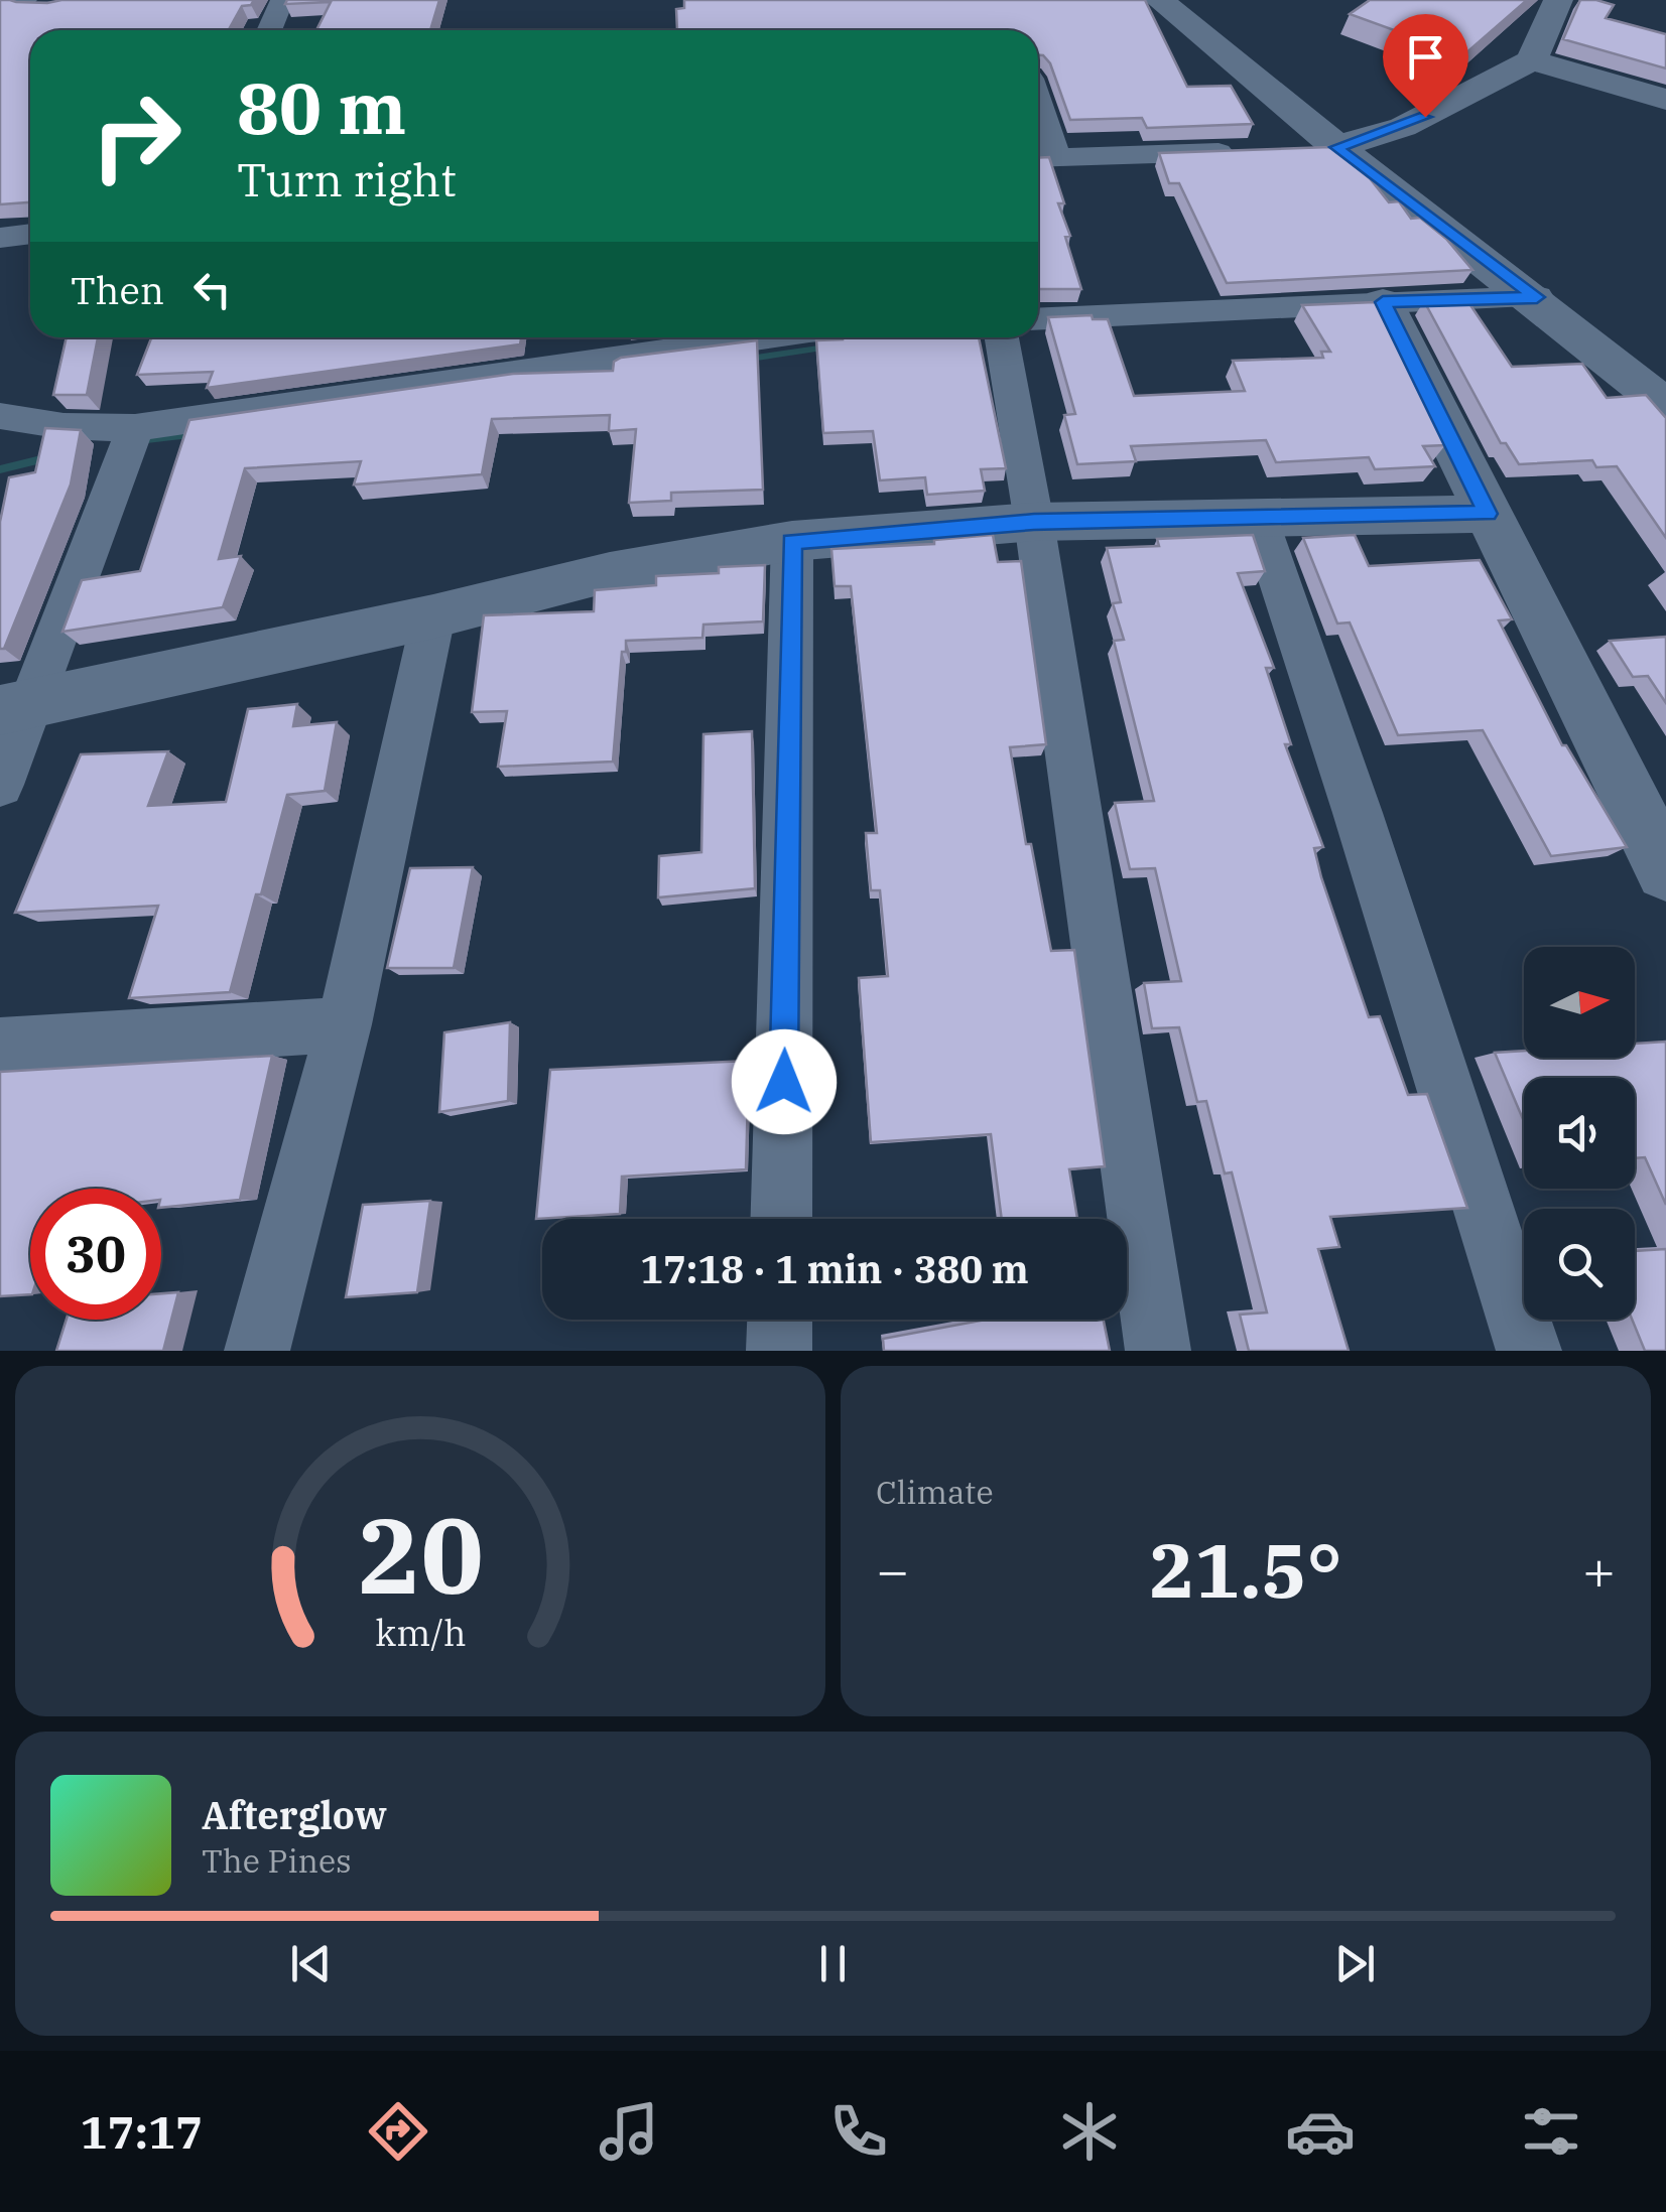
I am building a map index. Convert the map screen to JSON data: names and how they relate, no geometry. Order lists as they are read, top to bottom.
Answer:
{
  "north": "right",
  "page": {
    "turn": ["80 m", "Turn right"],
    "then": "Then",
    "limit": "30",
    "trip": "17:18 · 1 min · 380 m",
    "tile": "Climate",
    "heat": ["−", "21.5°", "+"],
    "song": ["Afterglow", "The Pines"],
    "tabs": "17:17",
    "gauge": ["20", "km/h"]
  }
}
